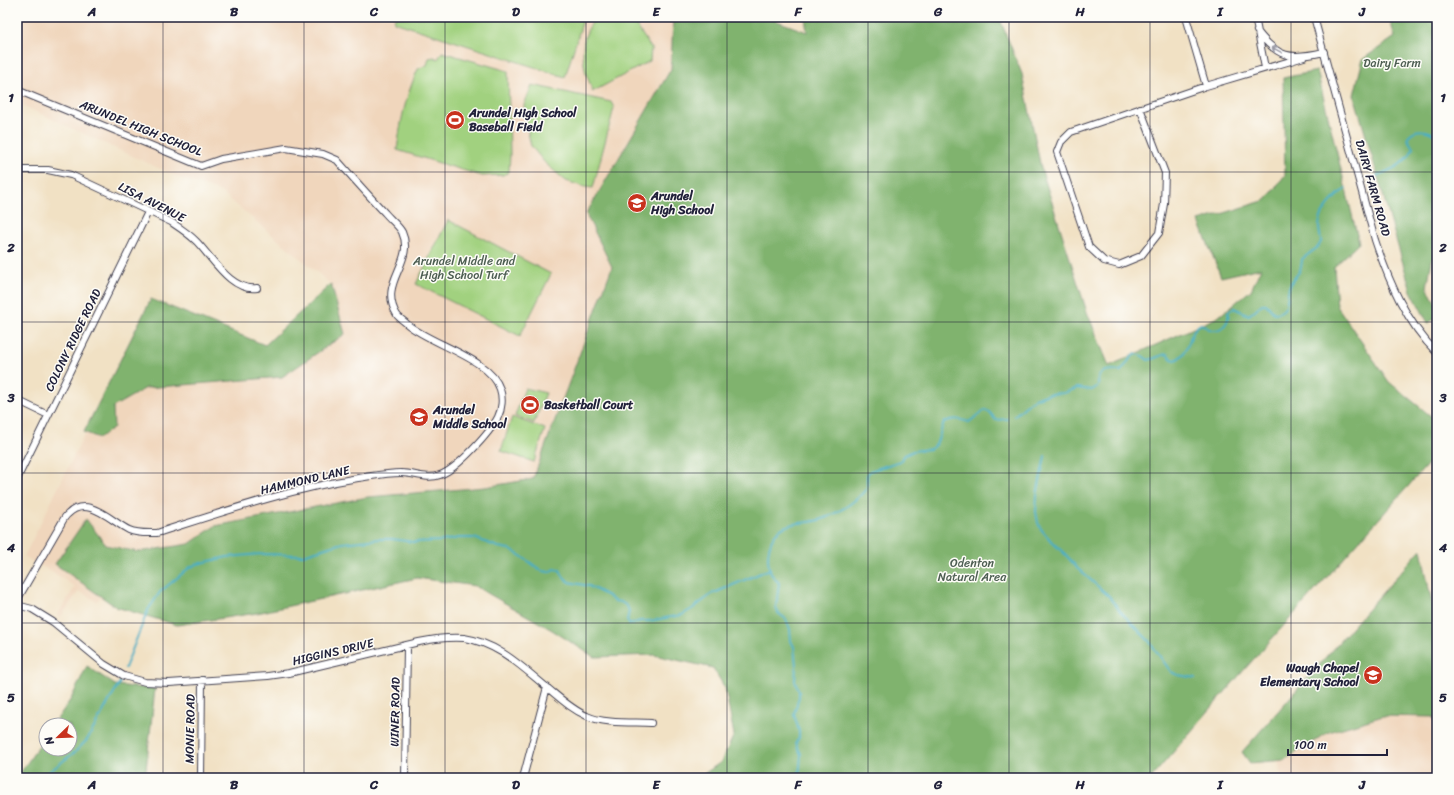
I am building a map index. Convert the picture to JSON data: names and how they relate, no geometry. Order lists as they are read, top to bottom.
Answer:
{
  "streets": {
    "street": [
      "ARUNDEL HIGH SCHOOL",
      "DAIRY FARM ROAD",
      "LISA AVENUE",
      "COLONY RIDGE ROAD",
      "HAMMOND LANE",
      "HIGGINS DRIVE",
      "WINER ROAD",
      "MONIE ROAD"
    ]
  },
  "crossings": [
    ["ARUNDEL HIGH SCHOOL", "HAMMOND LANE"],
    ["LISA AVENUE", "COLONY RIDGE ROAD"],
    ["HIGGINS DRIVE", "WINER ROAD"],
    ["HIGGINS DRIVE", "MONIE ROAD"]
  ],
  "parks": ["Dairy Farm", "Arundel Middle and High School Turf", "Odenton Natural Area"],
  "places": {
    "sports": ["Arundel High School Baseball Field", "Basketball Court"],
    "school or university": ["Arundel High School", "Arundel Middle School", "Waugh Chapel Elementary School"]
  },
  "scale_bar": "100 m",
  "north": "bottom left",
  "grid": {
    "columns": [
      "A",
      "B",
      "C",
      "D",
      "E",
      "F",
      "G",
      "H",
      "I",
      "J"
    ],
    "rows": [
      "1",
      "2",
      "3",
      "4",
      "5"
    ]
  }
}
